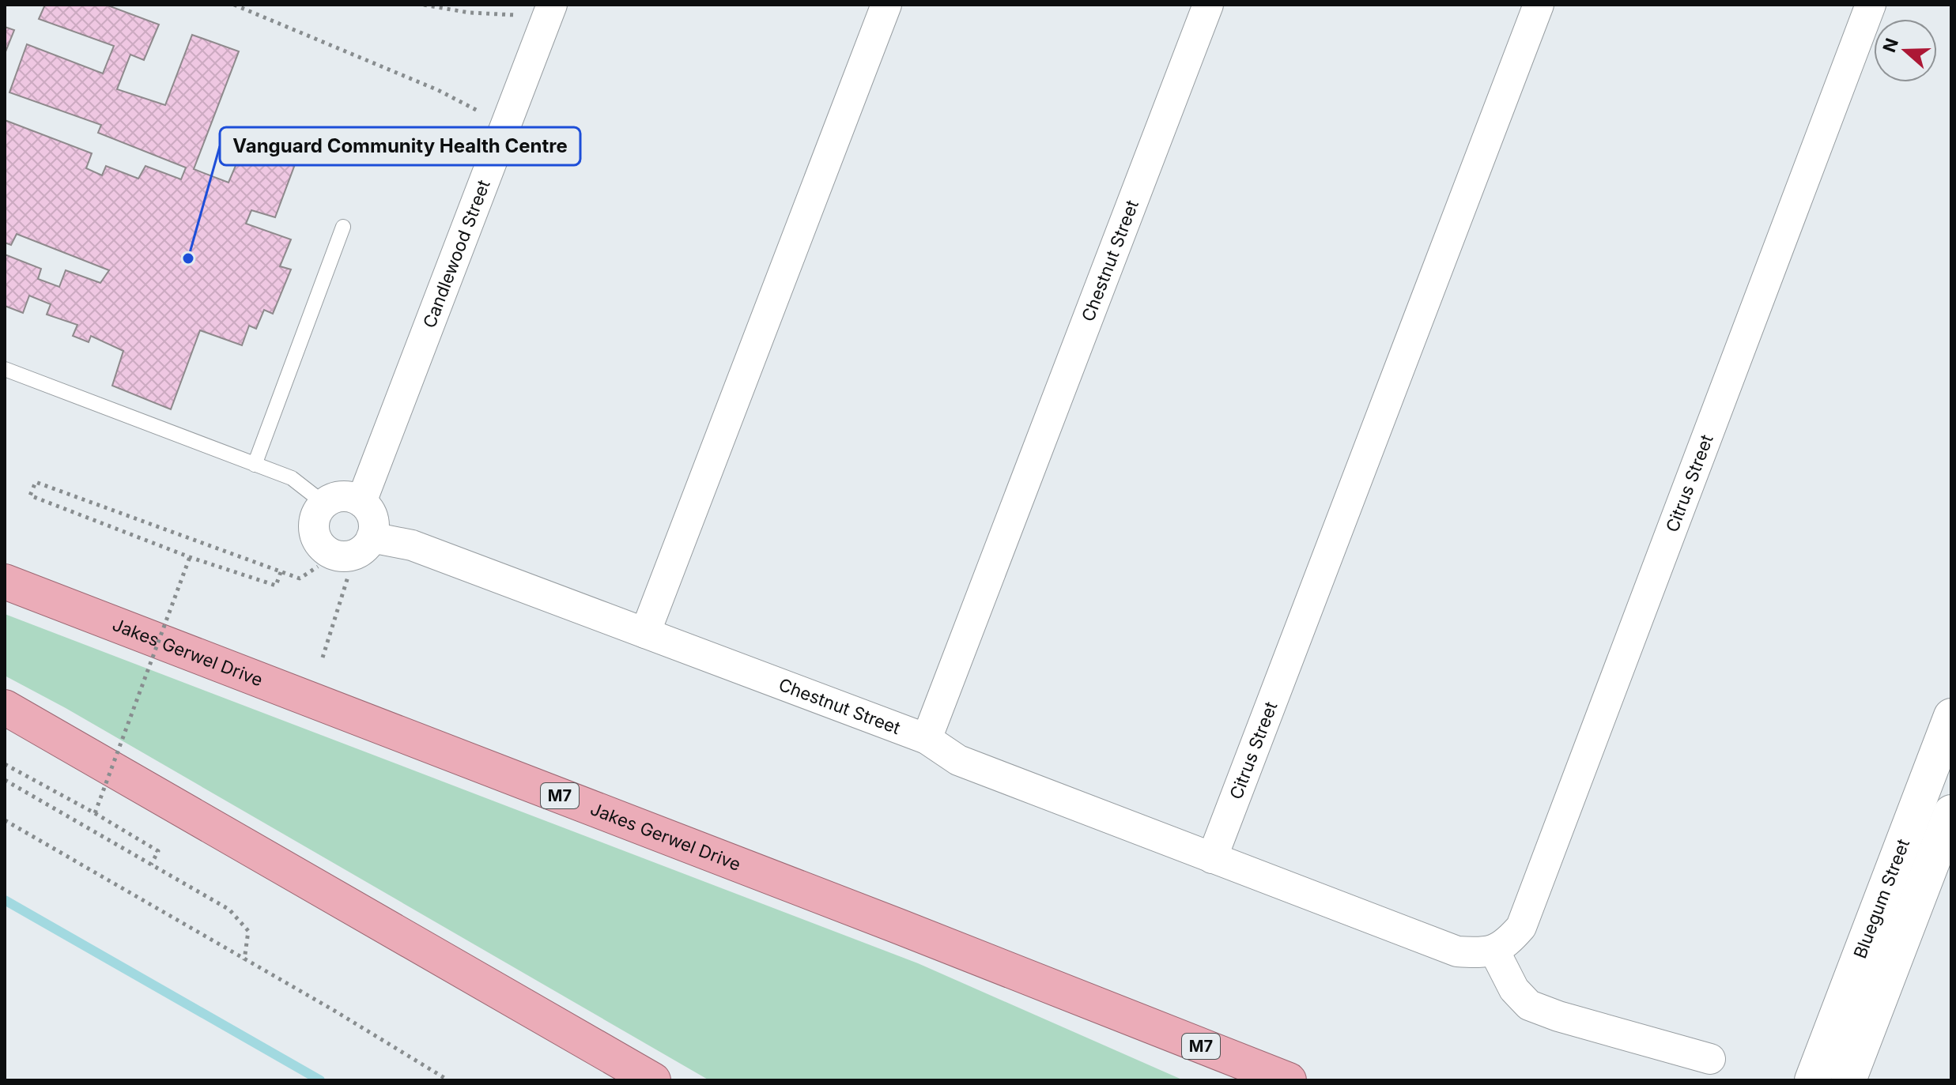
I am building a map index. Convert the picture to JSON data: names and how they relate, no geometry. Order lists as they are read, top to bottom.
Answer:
{
  "streets": {
    "highway": ["Jakes Gerwel Drive", "M7"],
    "street": [
      "Candlewood Street",
      "Chestnut Street",
      "Citrus Street",
      "Bluegum Street"
    ]
  },
  "places": ["Vanguard Community Health Centre"],
  "north": "left"
}
